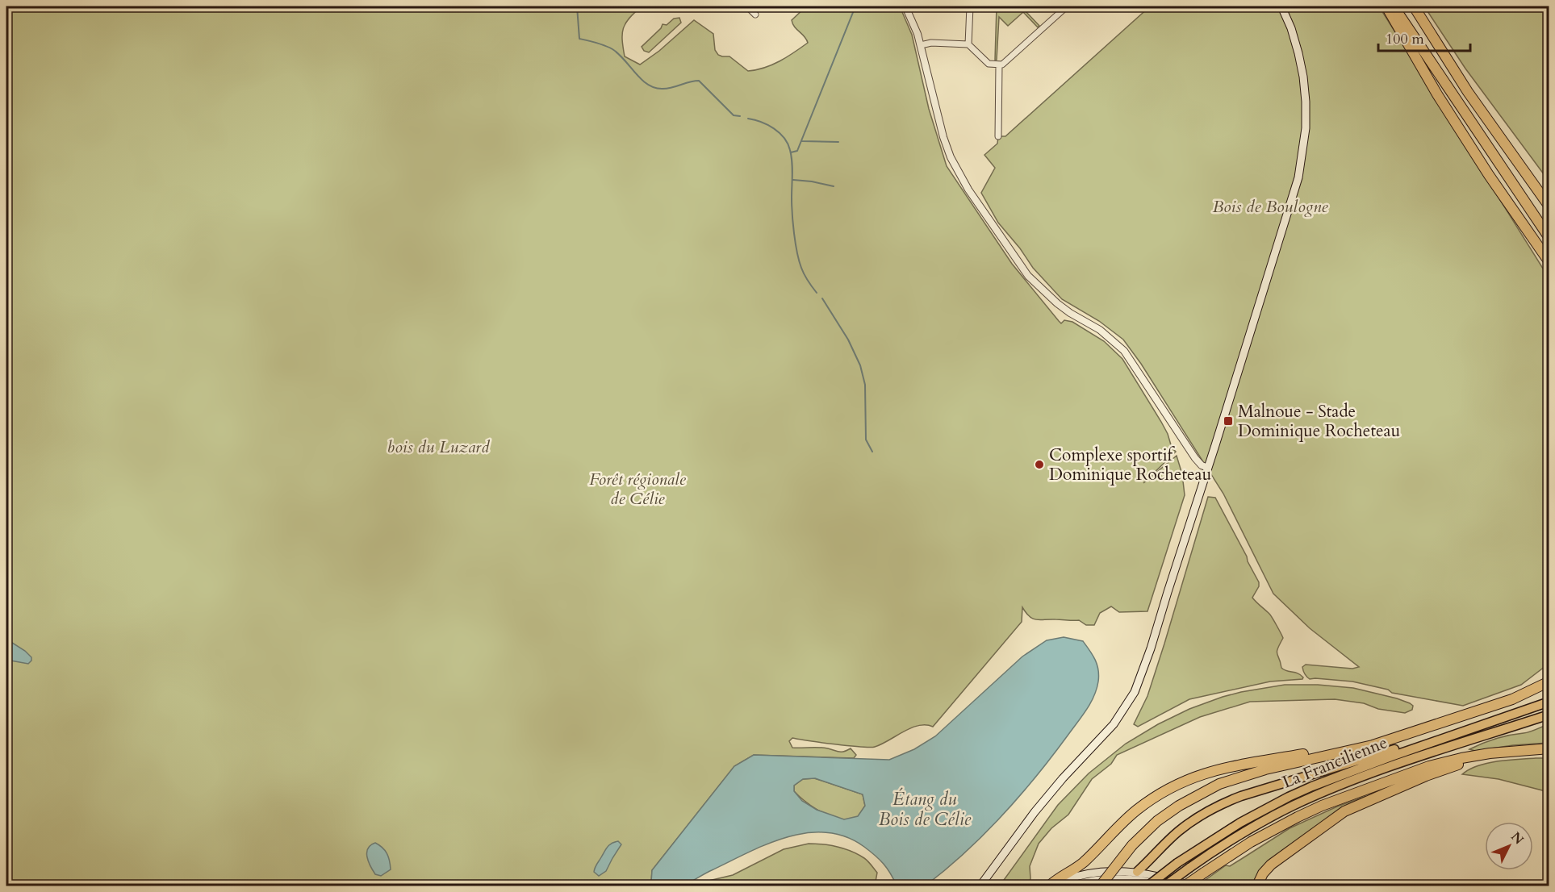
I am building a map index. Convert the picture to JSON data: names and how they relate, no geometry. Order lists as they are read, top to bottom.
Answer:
{
  "streets": {
    "highway": ["La Francilienne"]
  },
  "water": ["Étang du Bois de Célie"],
  "parks": ["Bois de Boulogne", "bois du Luzard", "Forêt régionale de Célie"],
  "places": {
    "transit": ["Malnoue - Stade Dominique Rocheteau"],
    "other": ["Complexe sportif Dominique Rocheteau"]
  },
  "scale_bar": "100 m",
  "north": "top right"
}
